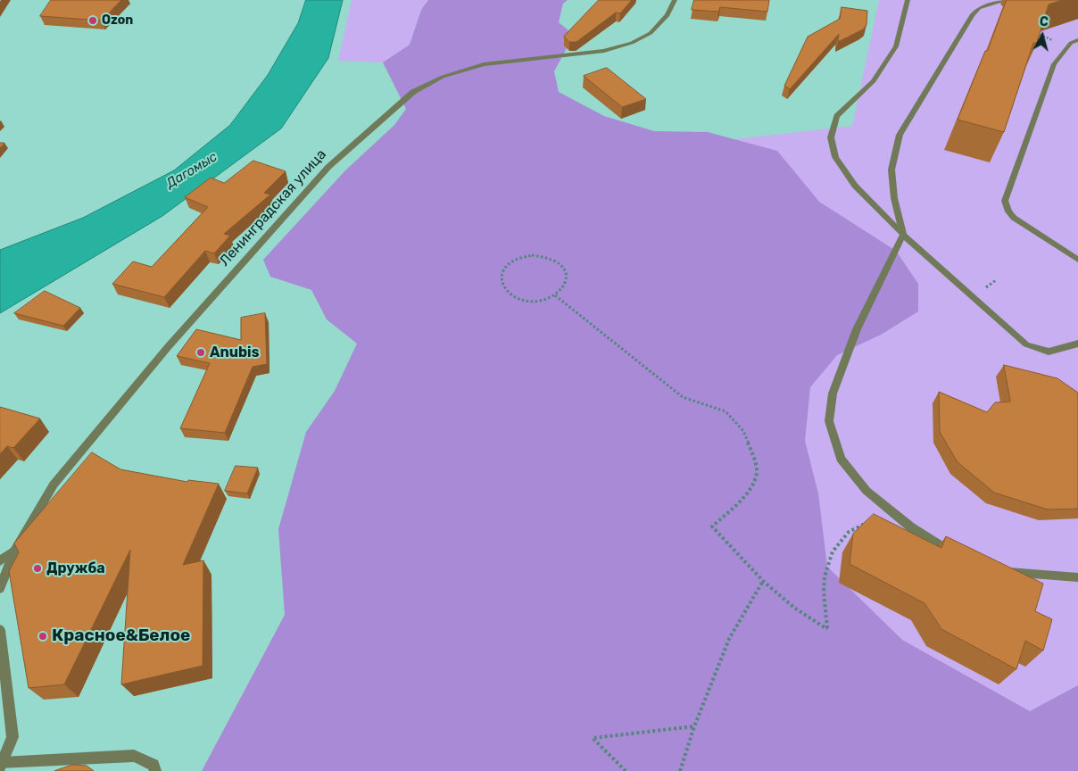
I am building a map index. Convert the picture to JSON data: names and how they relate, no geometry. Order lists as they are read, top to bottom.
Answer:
{
  "streets": {
    "street": ["Ленинградская улица"]
  },
  "water": ["Дагомыс"],
  "places": [
    "Ozon",
    "Anubis",
    "Дружба",
    "Красное&Белое"
  ],
  "north": "top"
}
